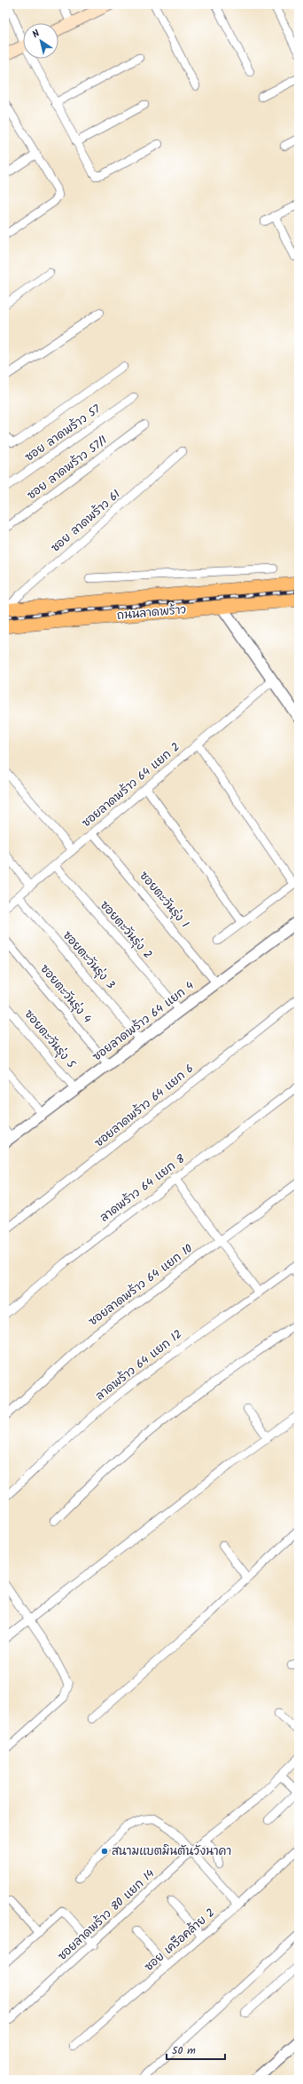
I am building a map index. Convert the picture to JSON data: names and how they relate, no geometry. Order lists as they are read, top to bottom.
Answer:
{
  "streets": {
    "main road": ["ถนนลาดพร้าว"],
    "street": [
      "ซอย ลาดพร้าว 57",
      "ซอย ลาดพร้าว 57/1",
      "ซอย ลาดพร้าว 61",
      "ซอยลาดพร้าว 64 แยก 2",
      "ซอยตะวันรุ่ง 1",
      "ซอยตะวันรุ่ง 2",
      "ซอยตะวันรุ่ง 3",
      "ซอยตะวันรุ่ง 4",
      "ซอยลาดพร้าว 64 แยก 4",
      "ซอยตะวันรุ่ง 5",
      "ซอยลาดพร้าว 64 แยก 6",
      "ลาดพร้าว 64 แยก 8",
      "ซอยลาดพร้าว 64 แยก 10",
      "ลาดพร้าว 64 แยก 12",
      "ซอยลาดพร้าว 80 แยก 14",
      "ซอย เครือคล้าย 2"
    ]
  },
  "crossings": [
    ["ซอย ลาดพร้าว 61", "ถนนลาดพร้าว"],
    ["ซอยลาดพร้าว 64 แยก 2", "ซอยตะวันรุ่ง 1"],
    ["ซอยลาดพร้าว 64 แยก 2", "ซอยตะวันรุ่ง 2"],
    ["ซอยลาดพร้าว 64 แยก 2", "ซอยตะวันรุ่ง 3"],
    ["ซอยตะวันรุ่ง 1", "ซอยลาดพร้าว 64 แยก 4"],
    ["ซอยตะวันรุ่ง 2", "ซอยลาดพร้าว 64 แยก 4"],
    ["ซอยตะวันรุ่ง 3", "ซอยลาดพร้าว 64 แยก 4"],
    ["ซอยตะวันรุ่ง 4", "ซอยลาดพร้าว 64 แยก 4"],
    ["ซอยลาดพร้าว 64 แยก 4", "ซอยตะวันรุ่ง 5"]
  ],
  "places": ["สนามแบตมินตันวังนาคา"],
  "scale_bar": "50 m",
  "north": "top left"
}
